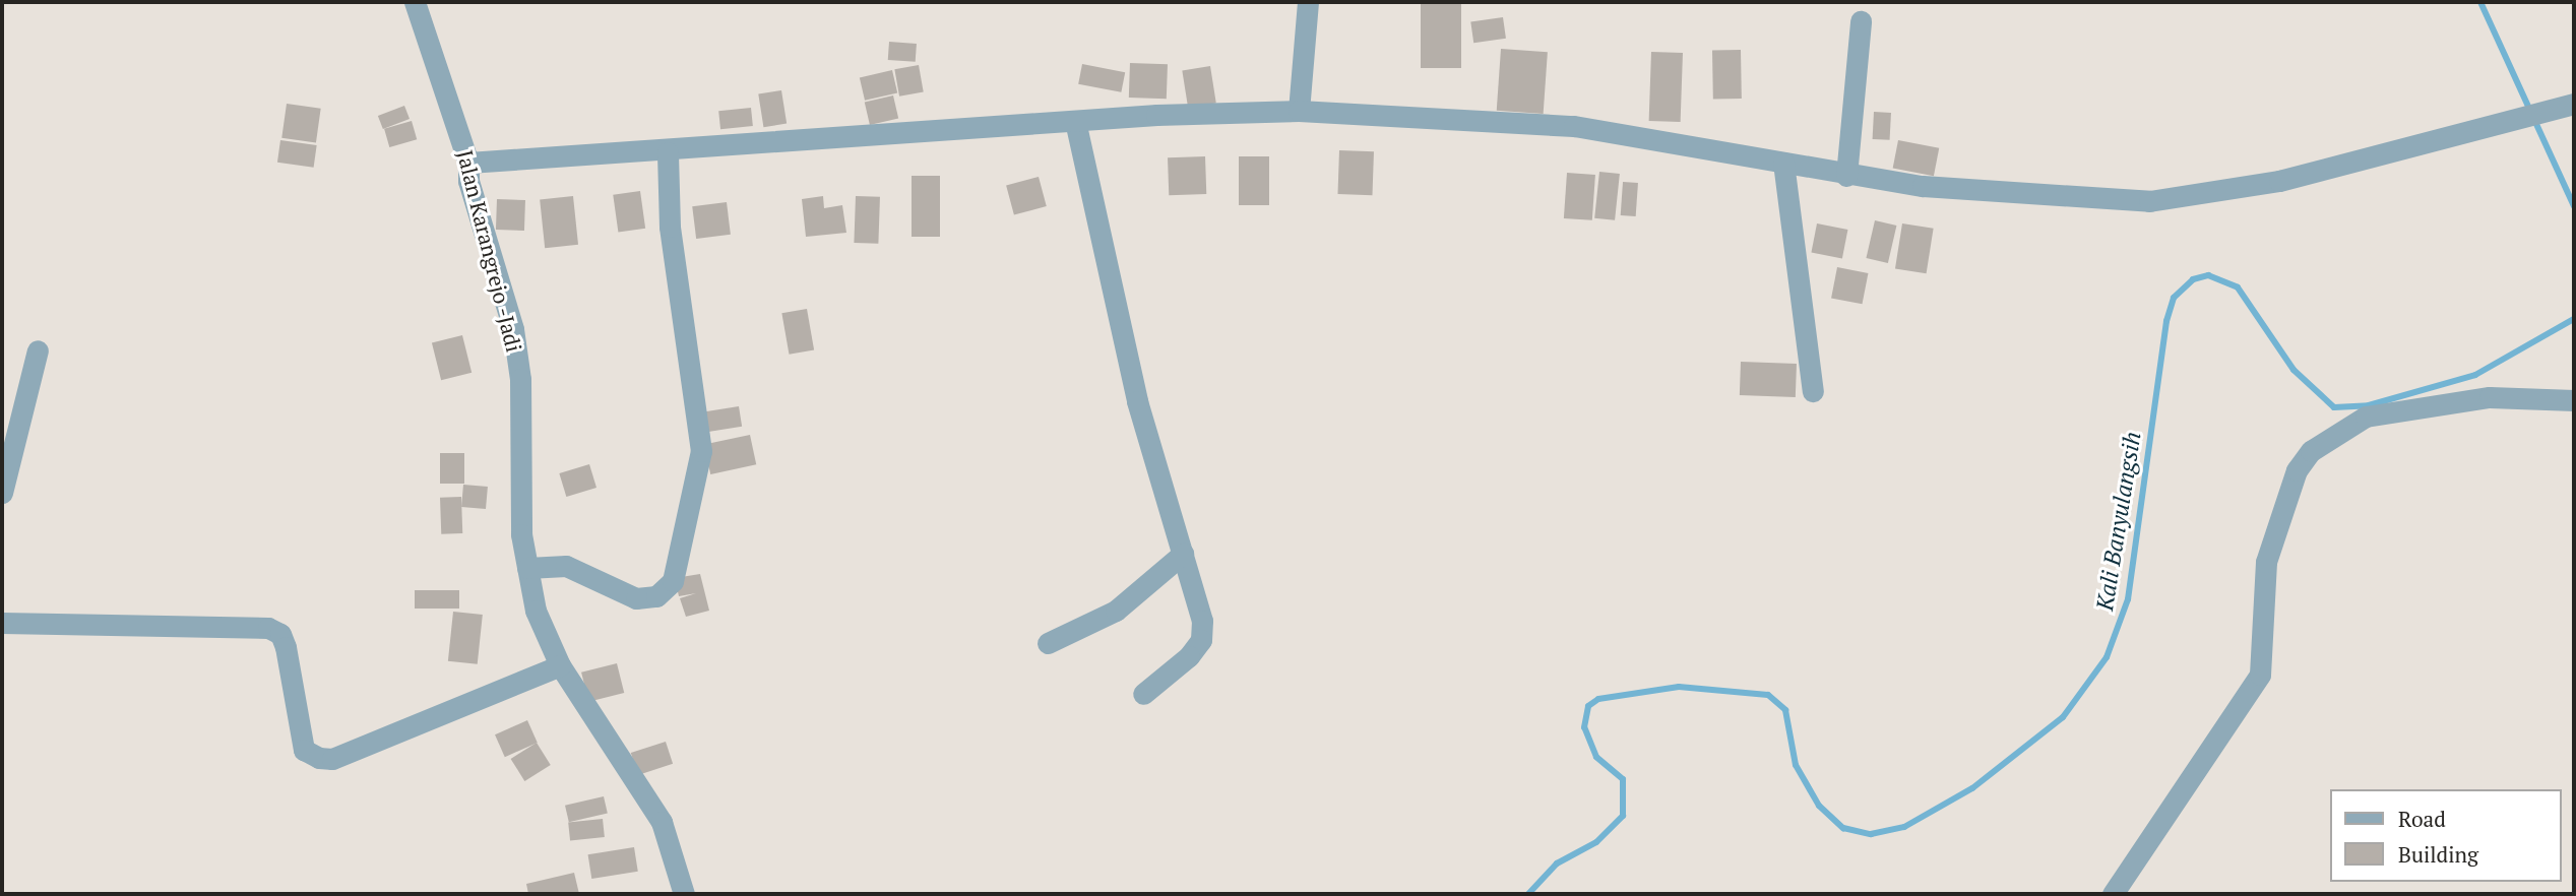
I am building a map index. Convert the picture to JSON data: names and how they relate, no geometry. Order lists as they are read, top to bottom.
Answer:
{
  "streets": {
    "street": ["Jalan Karangrejo -Jadi"]
  },
  "water": ["Kali Banyulangsih"],
  "legend": ["Road", "Building"]
}
